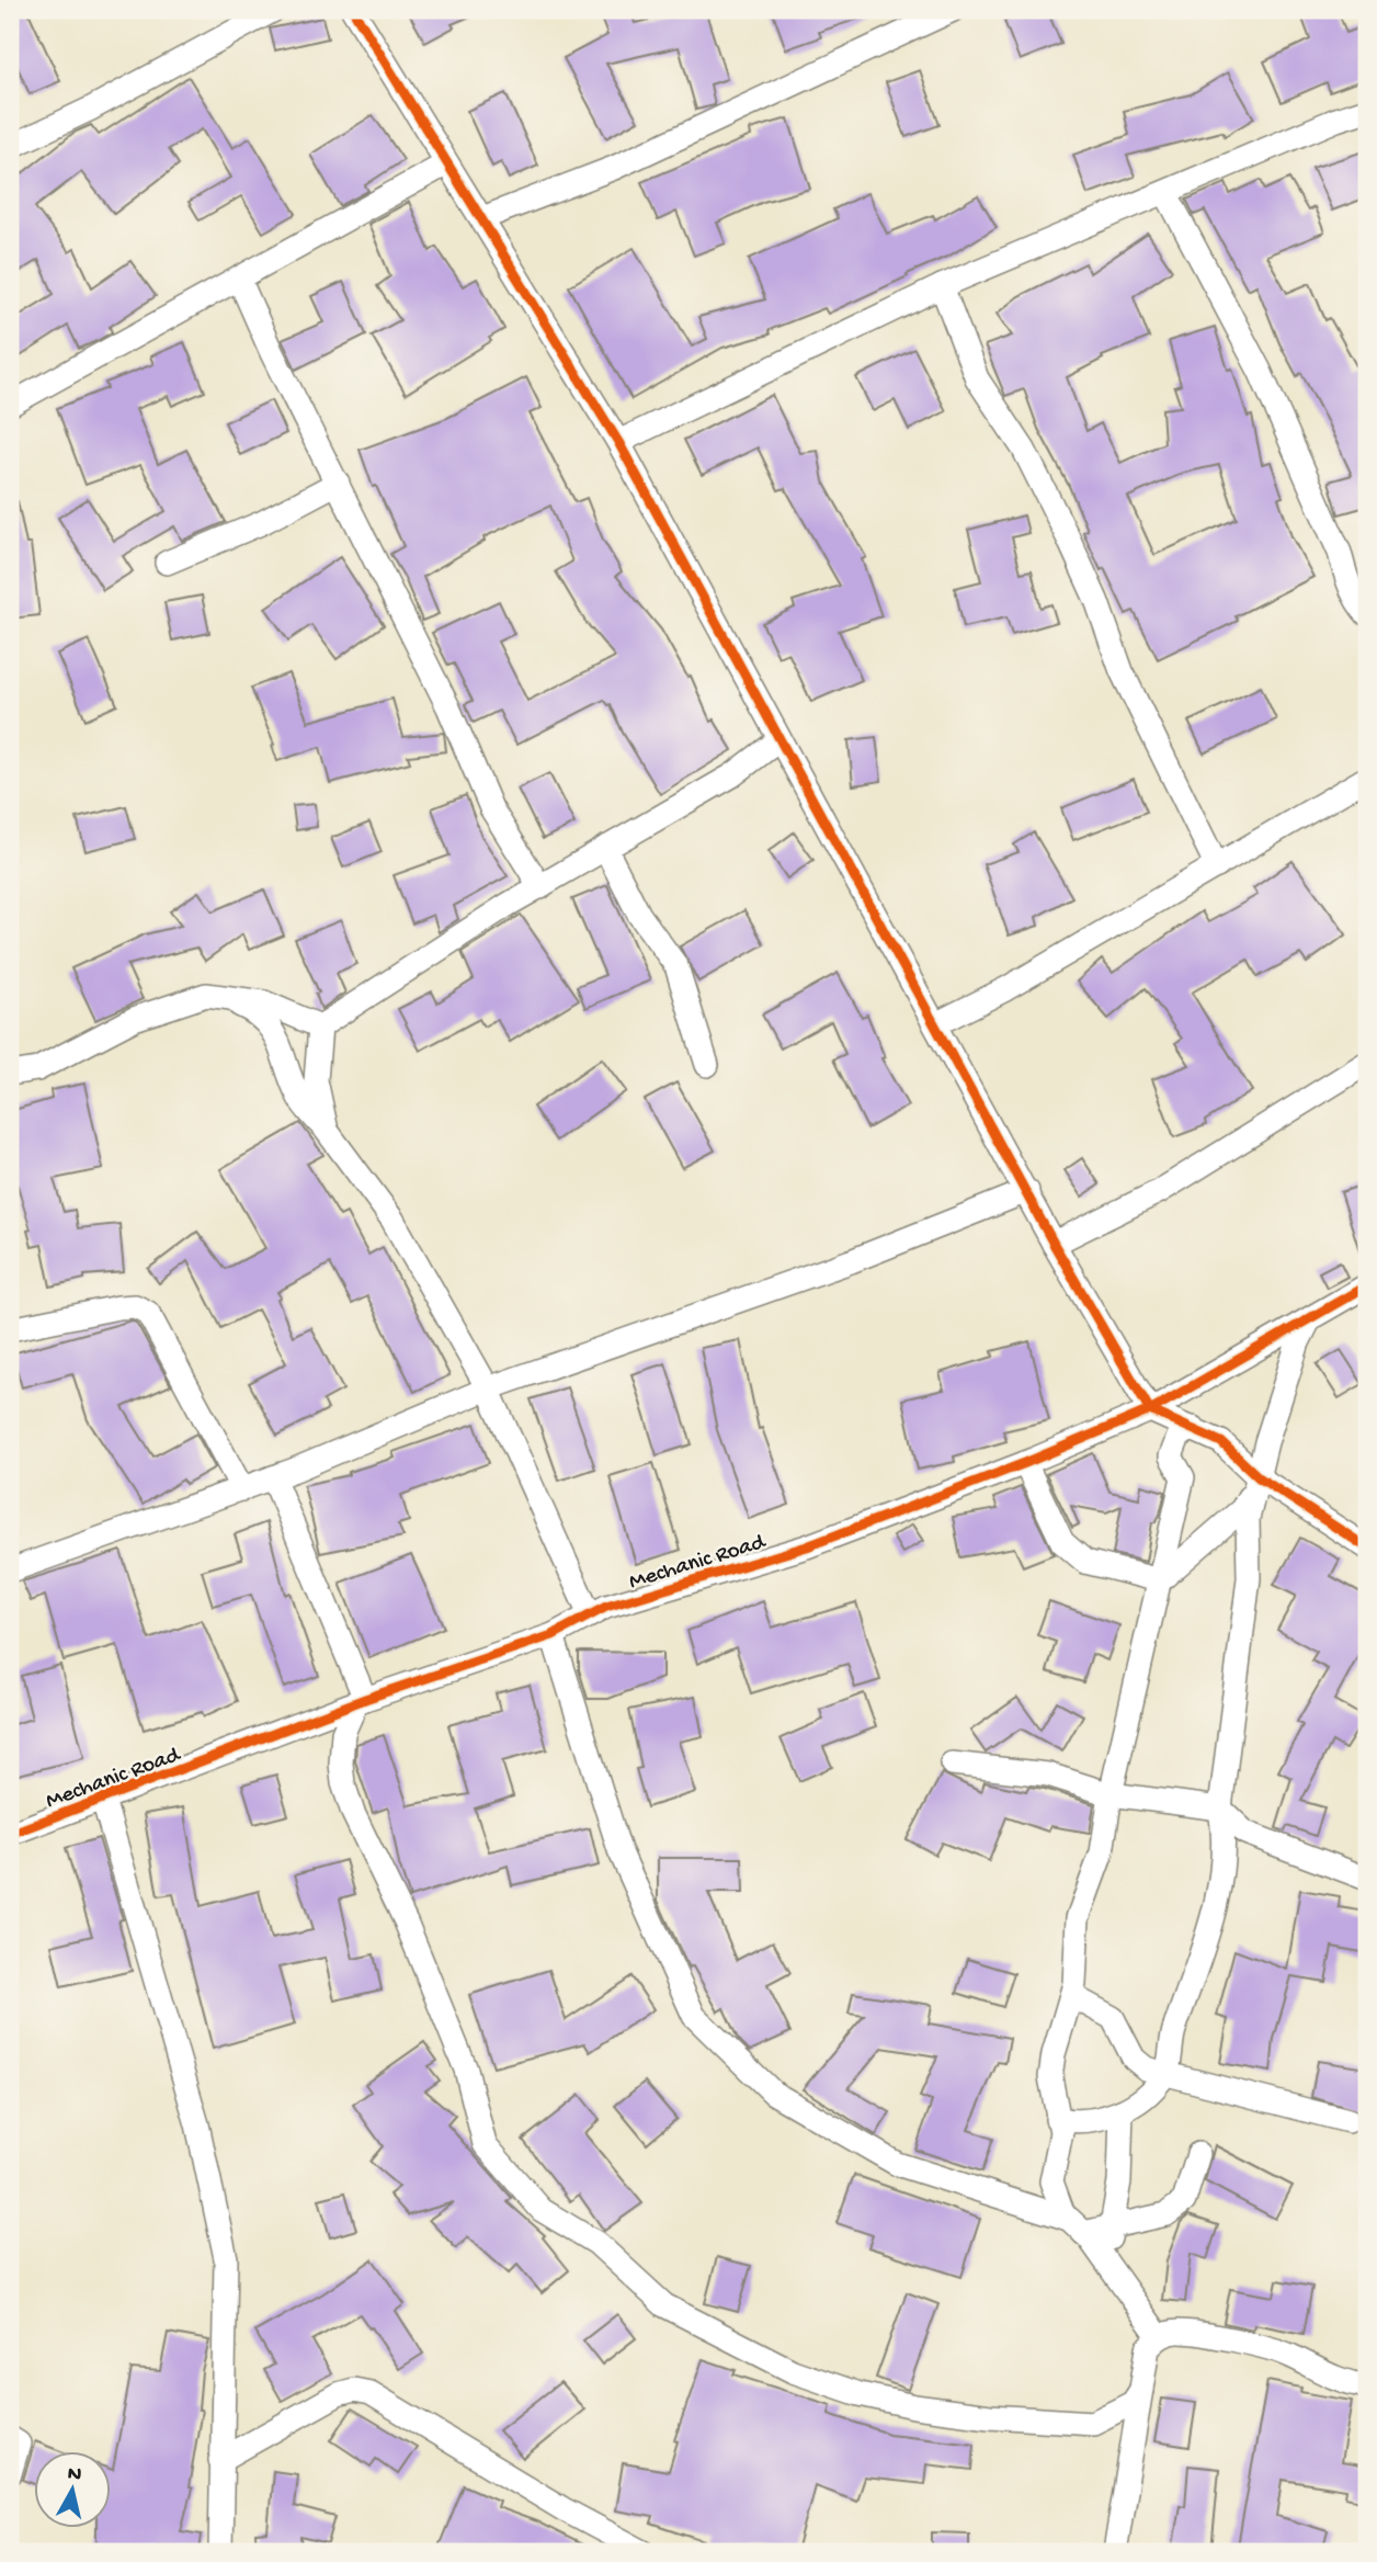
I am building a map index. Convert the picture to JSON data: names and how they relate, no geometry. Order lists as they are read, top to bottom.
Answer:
{
  "streets": {
    "street": ["Mechanic Road"]
  },
  "north": "top"
}
